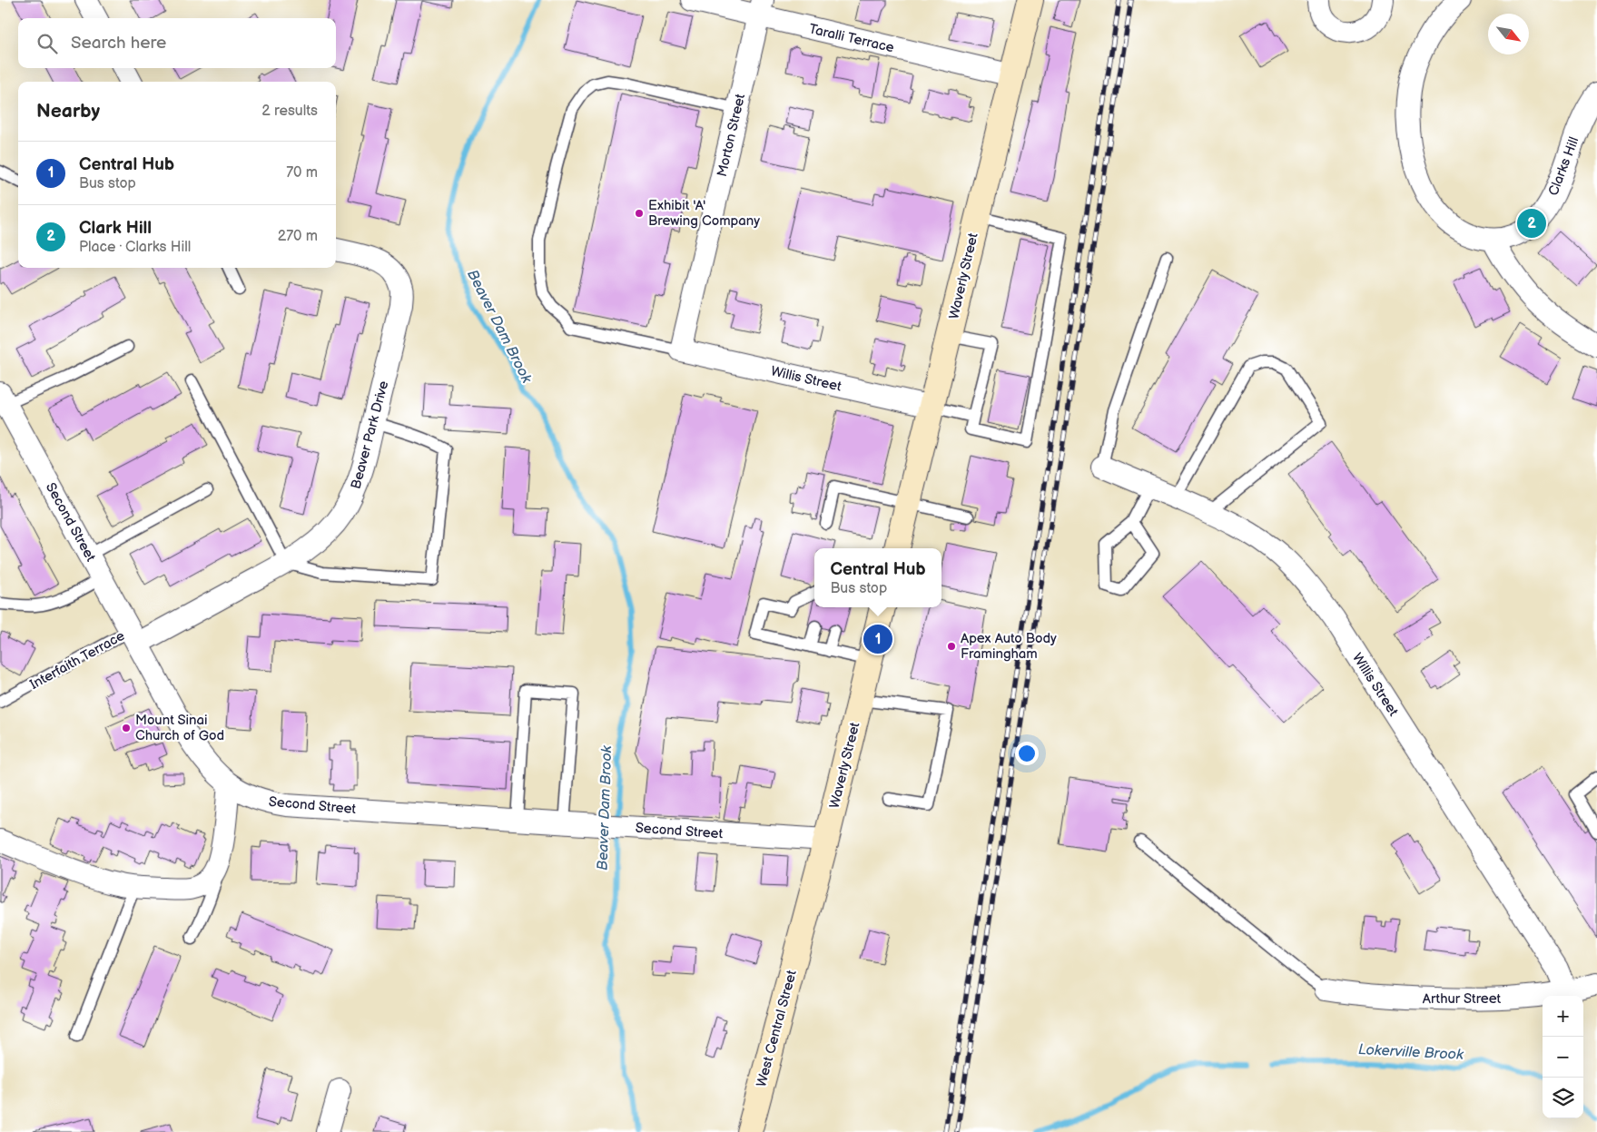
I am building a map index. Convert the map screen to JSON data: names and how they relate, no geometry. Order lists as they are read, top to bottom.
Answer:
{
  "streets": {
    "main road": ["Waverly Street", "West Central Street"],
    "street": [
      "Taralli Terrace",
      "Morton Street",
      "Clarks Hill",
      "Willis Street",
      "Beaver Park Drive",
      "Second Street",
      "Arthur Street"
    ],
    "lane": ["Interfaith Terrace"]
  },
  "crossings": [
    ["Taralli Terrace", "Morton Street"],
    ["Taralli Terrace", "Waverly Street"],
    ["Morton Street", "Willis Street"],
    ["Waverly Street", "Willis Street"],
    ["Waverly Street", "Second Street"],
    ["Waverly Street", "West Central Street"],
    ["Willis Street", "Arthur Street"],
    ["Beaver Park Drive", "Second Street"],
    ["Beaver Park Drive", "Interfaith Terrace"],
    ["Second Street", "Interfaith Terrace"]
  ],
  "water": ["Beaver Dam Brook", "Lokerville Brook"],
  "places": ["Exhibit 'A' Brewing Company", "Apex Auto Body Framingham", "Mount Sinai Church of God"],
  "north": "bottom right",
  "page": {
    "search": "Search here",
    "heading": ["Nearby", "2 results"],
    "list": [
      {
        "mark": "1",
        "name": "Central Hub",
        "note": "Bus stop",
        "value": "70 m"
      },
      {
        "mark": "2",
        "name": "Clark Hill",
        "note": "Place · Clarks Hill",
        "value": "270 m"
      }
    ],
    "pins": ["2", "1"],
    "popup": ["Central Hub", "Bus stop"],
    "map_buttons": ["+", "−"]
  }
}
